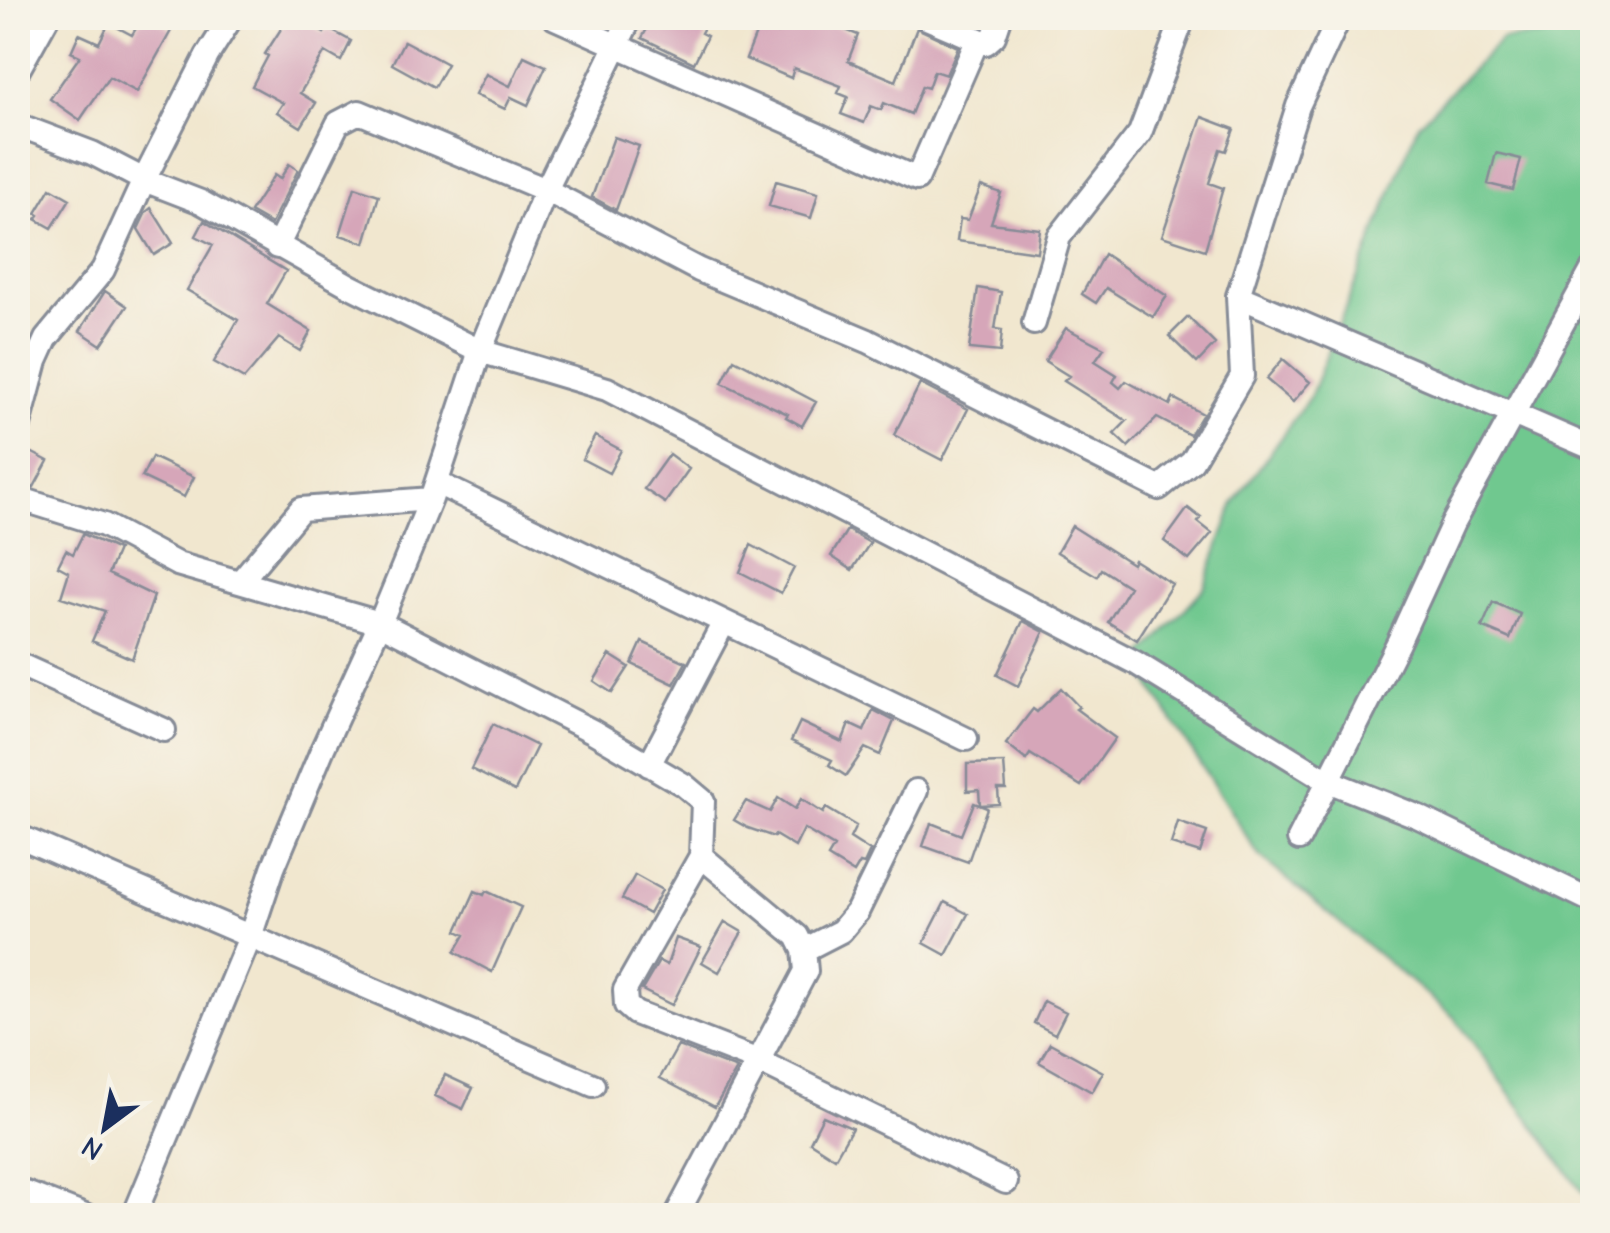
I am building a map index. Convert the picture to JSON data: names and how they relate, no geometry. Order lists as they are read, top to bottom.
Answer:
{
  "north": "bottom left"
}
